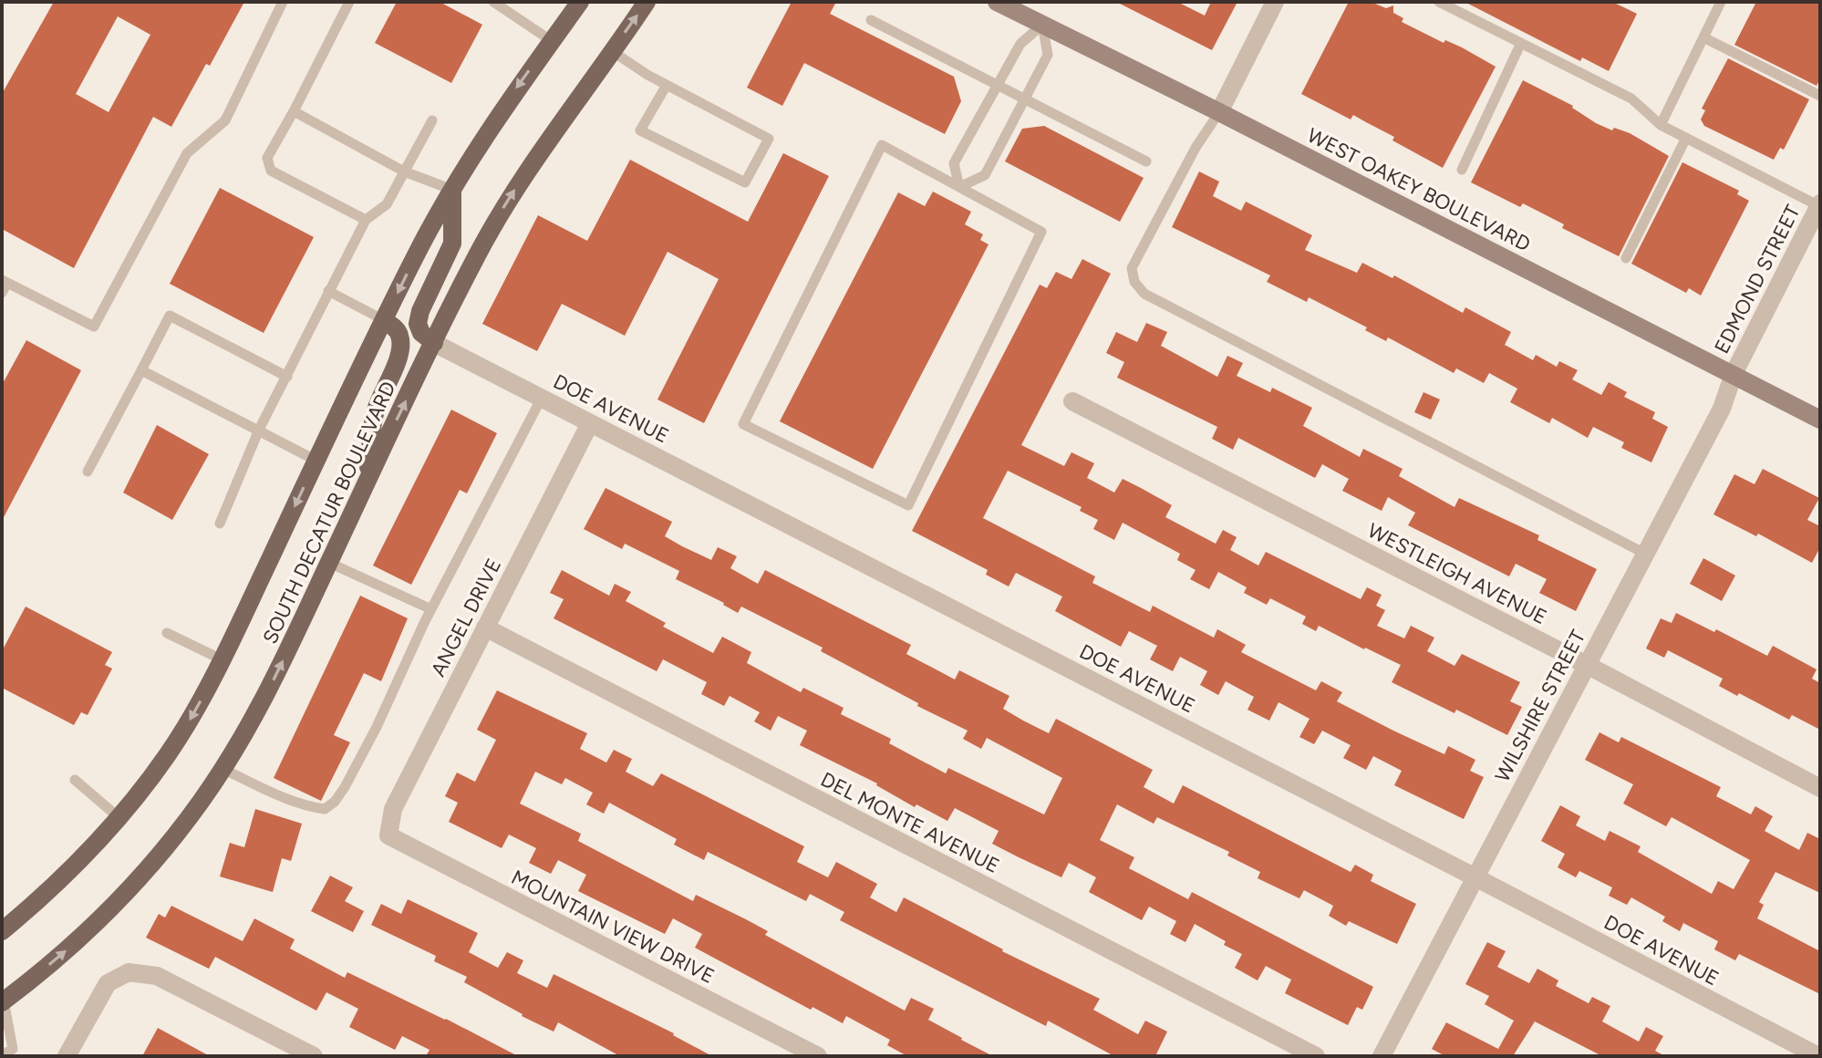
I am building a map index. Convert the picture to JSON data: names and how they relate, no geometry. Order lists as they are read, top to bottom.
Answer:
{
  "streets": {
    "main road": ["WEST OAKEY BOULEVARD", "SOUTH DECATUR BOULEVARD"],
    "street": [
      "EDMOND STREET",
      "DOE AVENUE",
      "WESTLEIGH AVENUE",
      "ANGEL DRIVE",
      "WILSHIRE STREET",
      "DEL MONTE AVENUE",
      "MOUNTAIN VIEW DRIVE"
    ]
  },
  "crossings": [
    ["WEST OAKEY BOULEVARD", "EDMOND STREET"],
    ["WEST OAKEY BOULEVARD", "WILSHIRE STREET"],
    ["EDMOND STREET", "WILSHIRE STREET"],
    ["DOE AVENUE", "SOUTH DECATUR BOULEVARD"],
    ["DOE AVENUE", "ANGEL DRIVE"],
    ["DOE AVENUE", "WILSHIRE STREET"],
    ["WESTLEIGH AVENUE", "WILSHIRE STREET"],
    ["ANGEL DRIVE", "DEL MONTE AVENUE"],
    ["ANGEL DRIVE", "MOUNTAIN VIEW DRIVE"]
  ]
}
